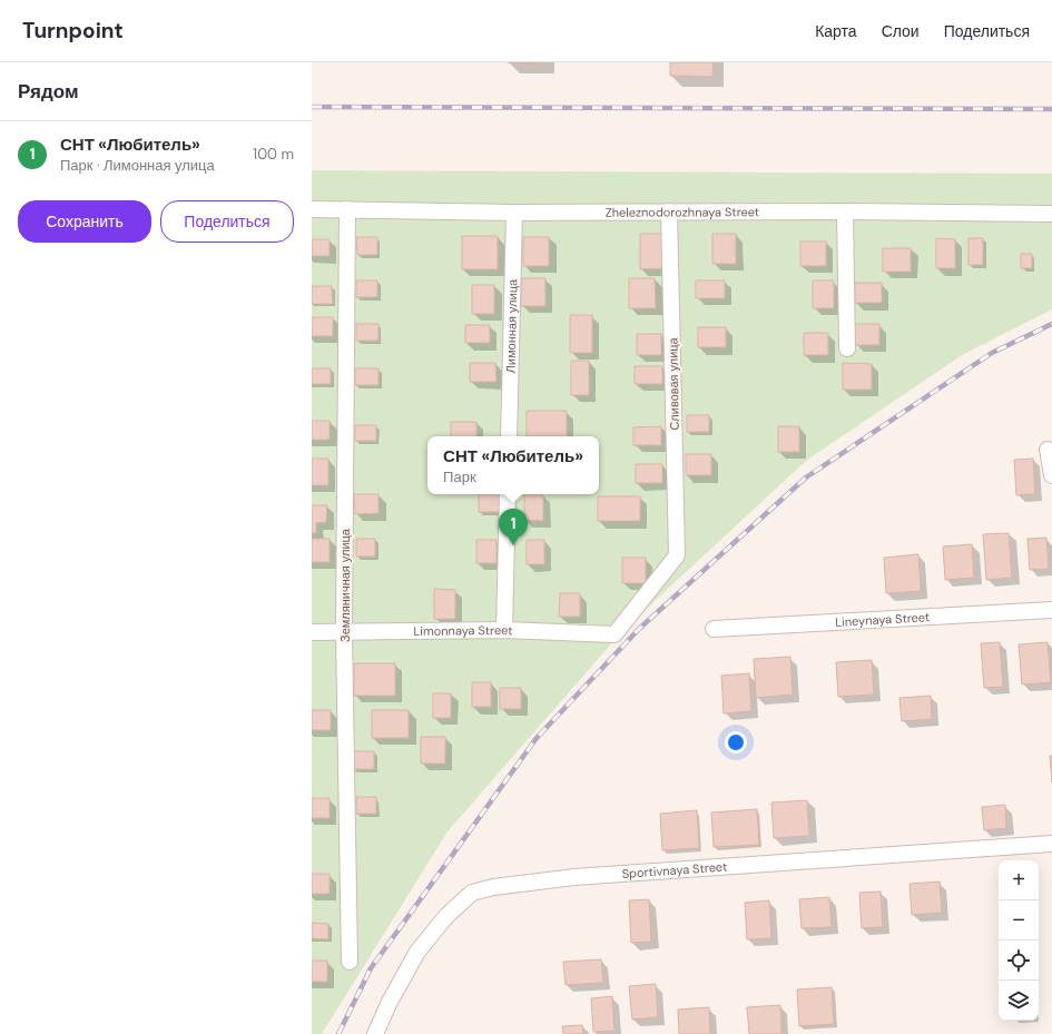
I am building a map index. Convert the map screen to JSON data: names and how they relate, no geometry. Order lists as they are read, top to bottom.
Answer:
{
  "streets": {
    "street": [
      "Zheleznodorozhnaya Street",
      "Лимонная улица",
      "Сливовая улица",
      "Земляничная улица",
      "Lineynaya Street",
      "Limonnaya Street",
      "Sportivnaya Street"
    ]
  },
  "crossings": [
    ["Zheleznodorozhnaya Street", "Лимонная улица"],
    ["Zheleznodorozhnaya Street", "Сливовая улица"],
    ["Zheleznodorozhnaya Street", "Земляничная улица"],
    ["Сливовая улица", "Limonnaya Street"],
    ["Земляничная улица", "Limonnaya Street"]
  ],
  "page": {
    "header": "Turnpoint",
    "nav": ["Карта", "Слои", "Поделиться"],
    "heading": "Рядом",
    "list": [
      {
        "mark": "1",
        "name": "СНТ «Любитель»",
        "note": "Парк · Лимонная улица",
        "value": "100 m"
      }
    ],
    "buttons": ["Сохранить", "Поделиться"],
    "popup": ["СНТ «Любитель»", "Парк"],
    "pins": "1",
    "map_buttons": ["+", "−"]
  }
}
